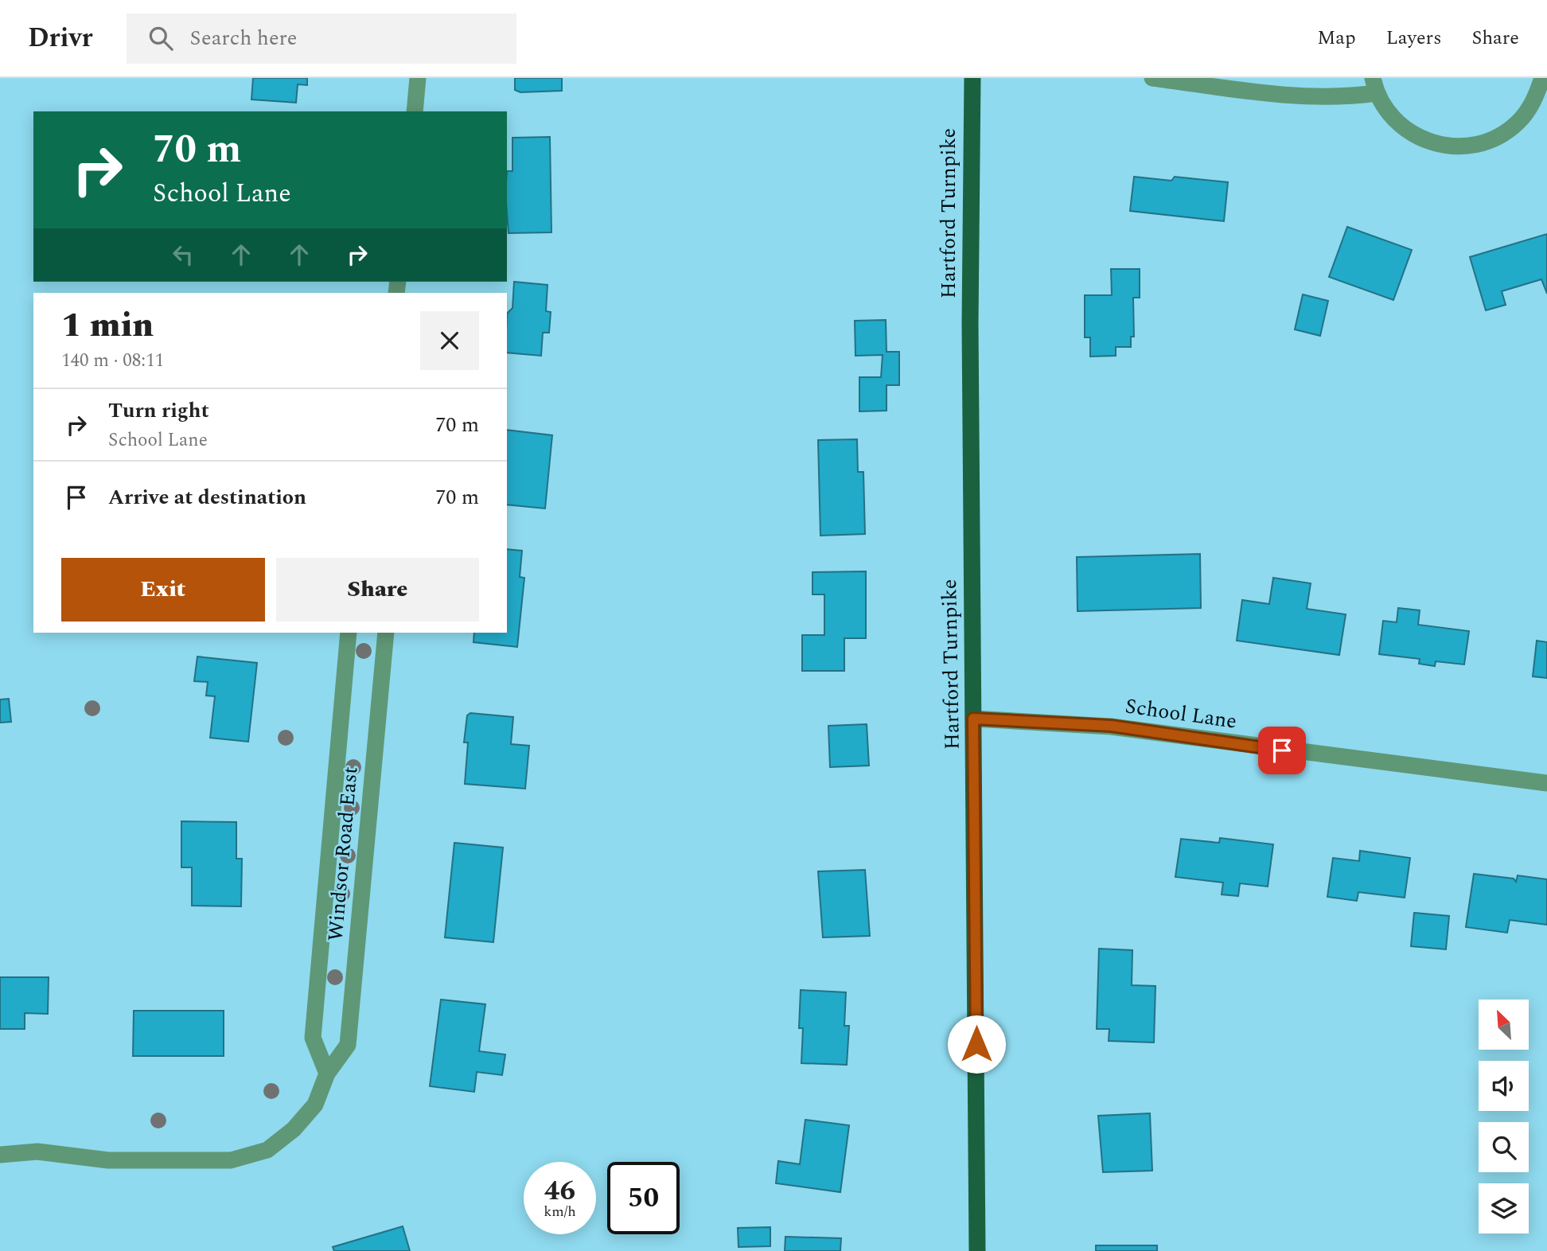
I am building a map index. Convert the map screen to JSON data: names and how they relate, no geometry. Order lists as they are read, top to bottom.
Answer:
{
  "streets": {
    "main road": ["Hartford Turnpike"],
    "street": ["School Lane", "Windsor Road East"]
  },
  "crossings": [
    ["Hartford Turnpike", "School Lane"]
  ],
  "north": "top left",
  "page": {
    "header": "Drivr",
    "search": "Search here",
    "nav": ["Map", "Layers", "Share"],
    "turn": ["70 m", "School Lane"],
    "heading": ["1 min", "140 m · 08:11"],
    "list": [
      {
        "name": "Turn right",
        "note": "School Lane",
        "value": "70 m"
      },
      {
        "name": "Arrive at destination",
        "value": "70 m"
      }
    ],
    "buttons": ["Exit", "Share"],
    "speed": "46 km/h",
    "limit": "50"
  }
}
